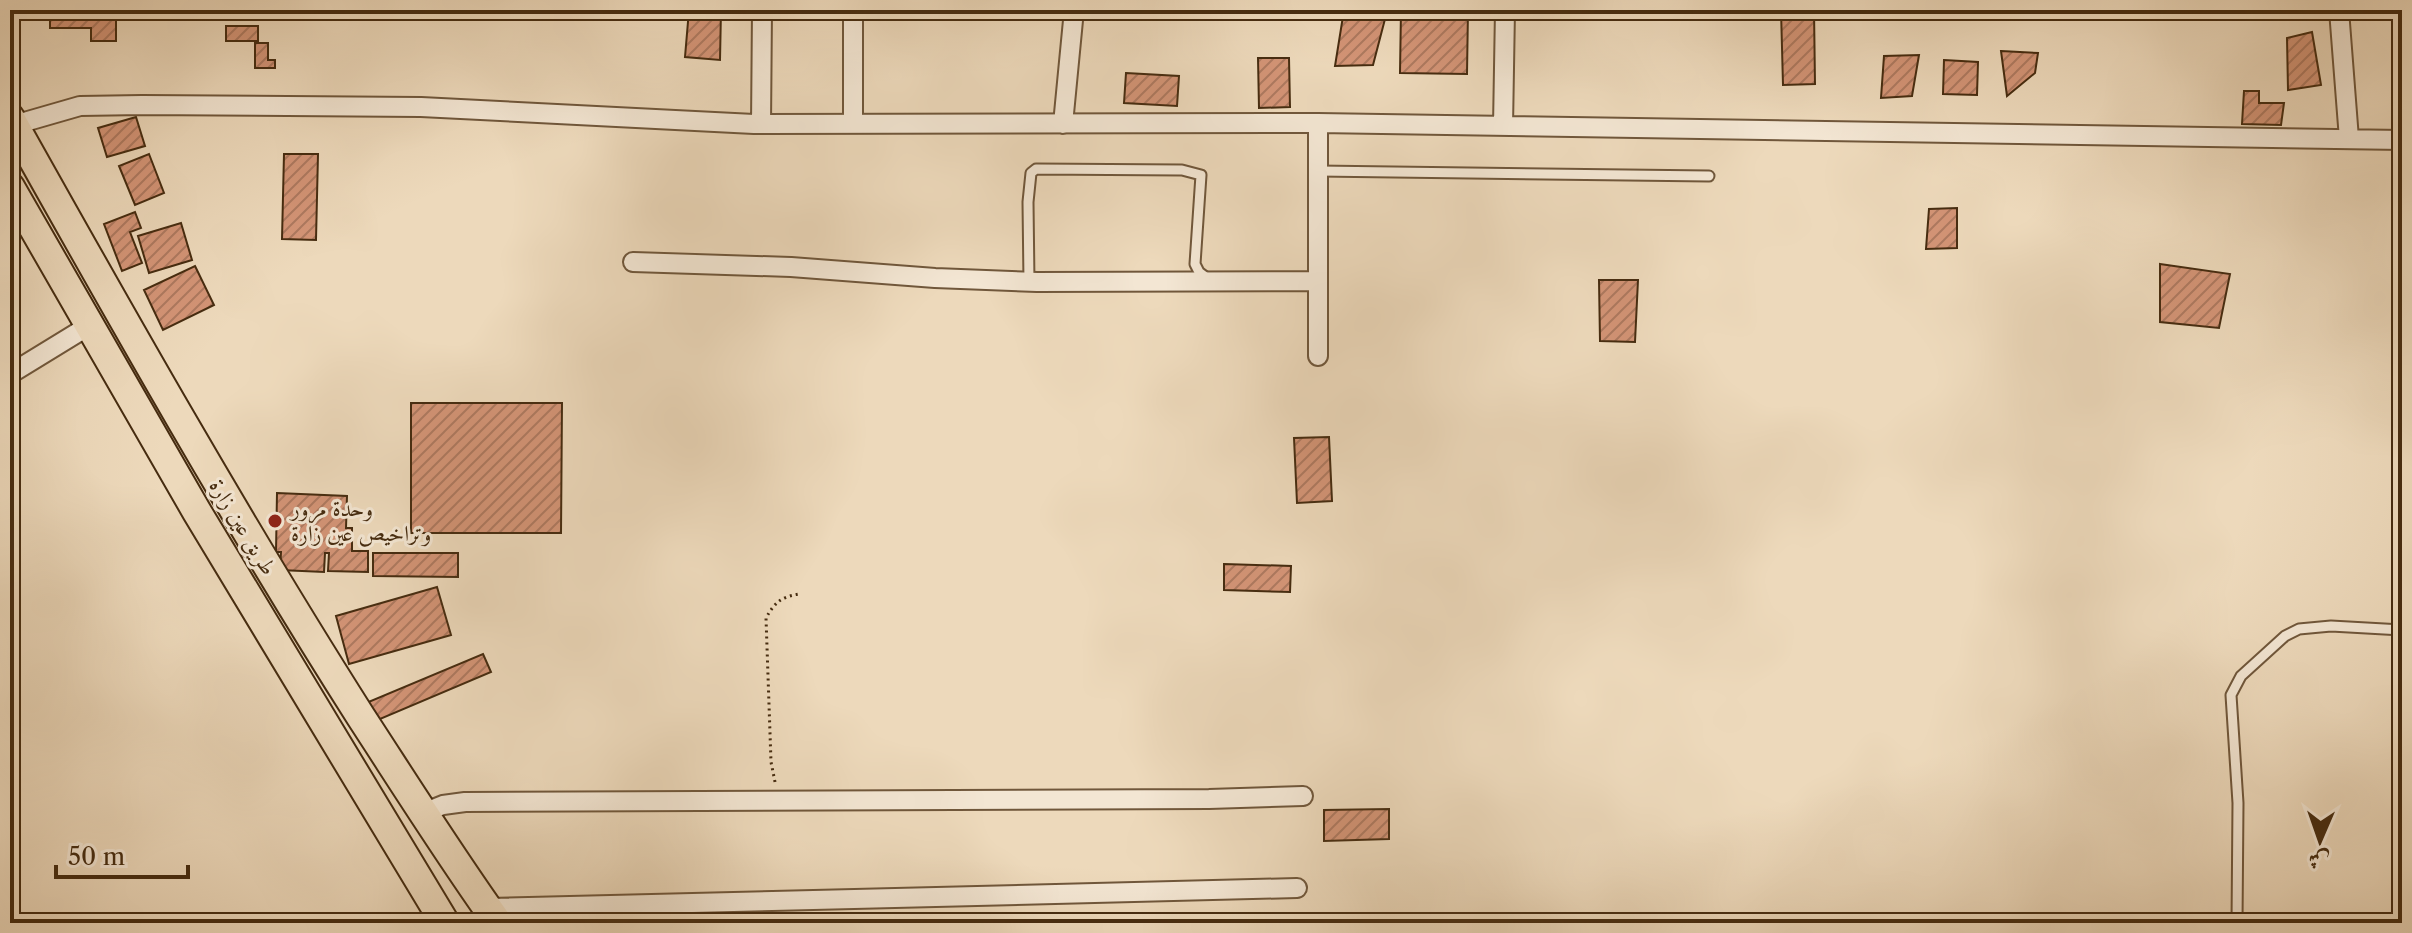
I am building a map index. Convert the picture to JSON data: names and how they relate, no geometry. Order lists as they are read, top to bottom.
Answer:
{
  "streets": {
    "main road": ["طريق عين زارة"]
  },
  "places": ["وحدة مرور وتراخيص عين زارة"],
  "scale_bar": "50 m",
  "north": "bottom"
}
